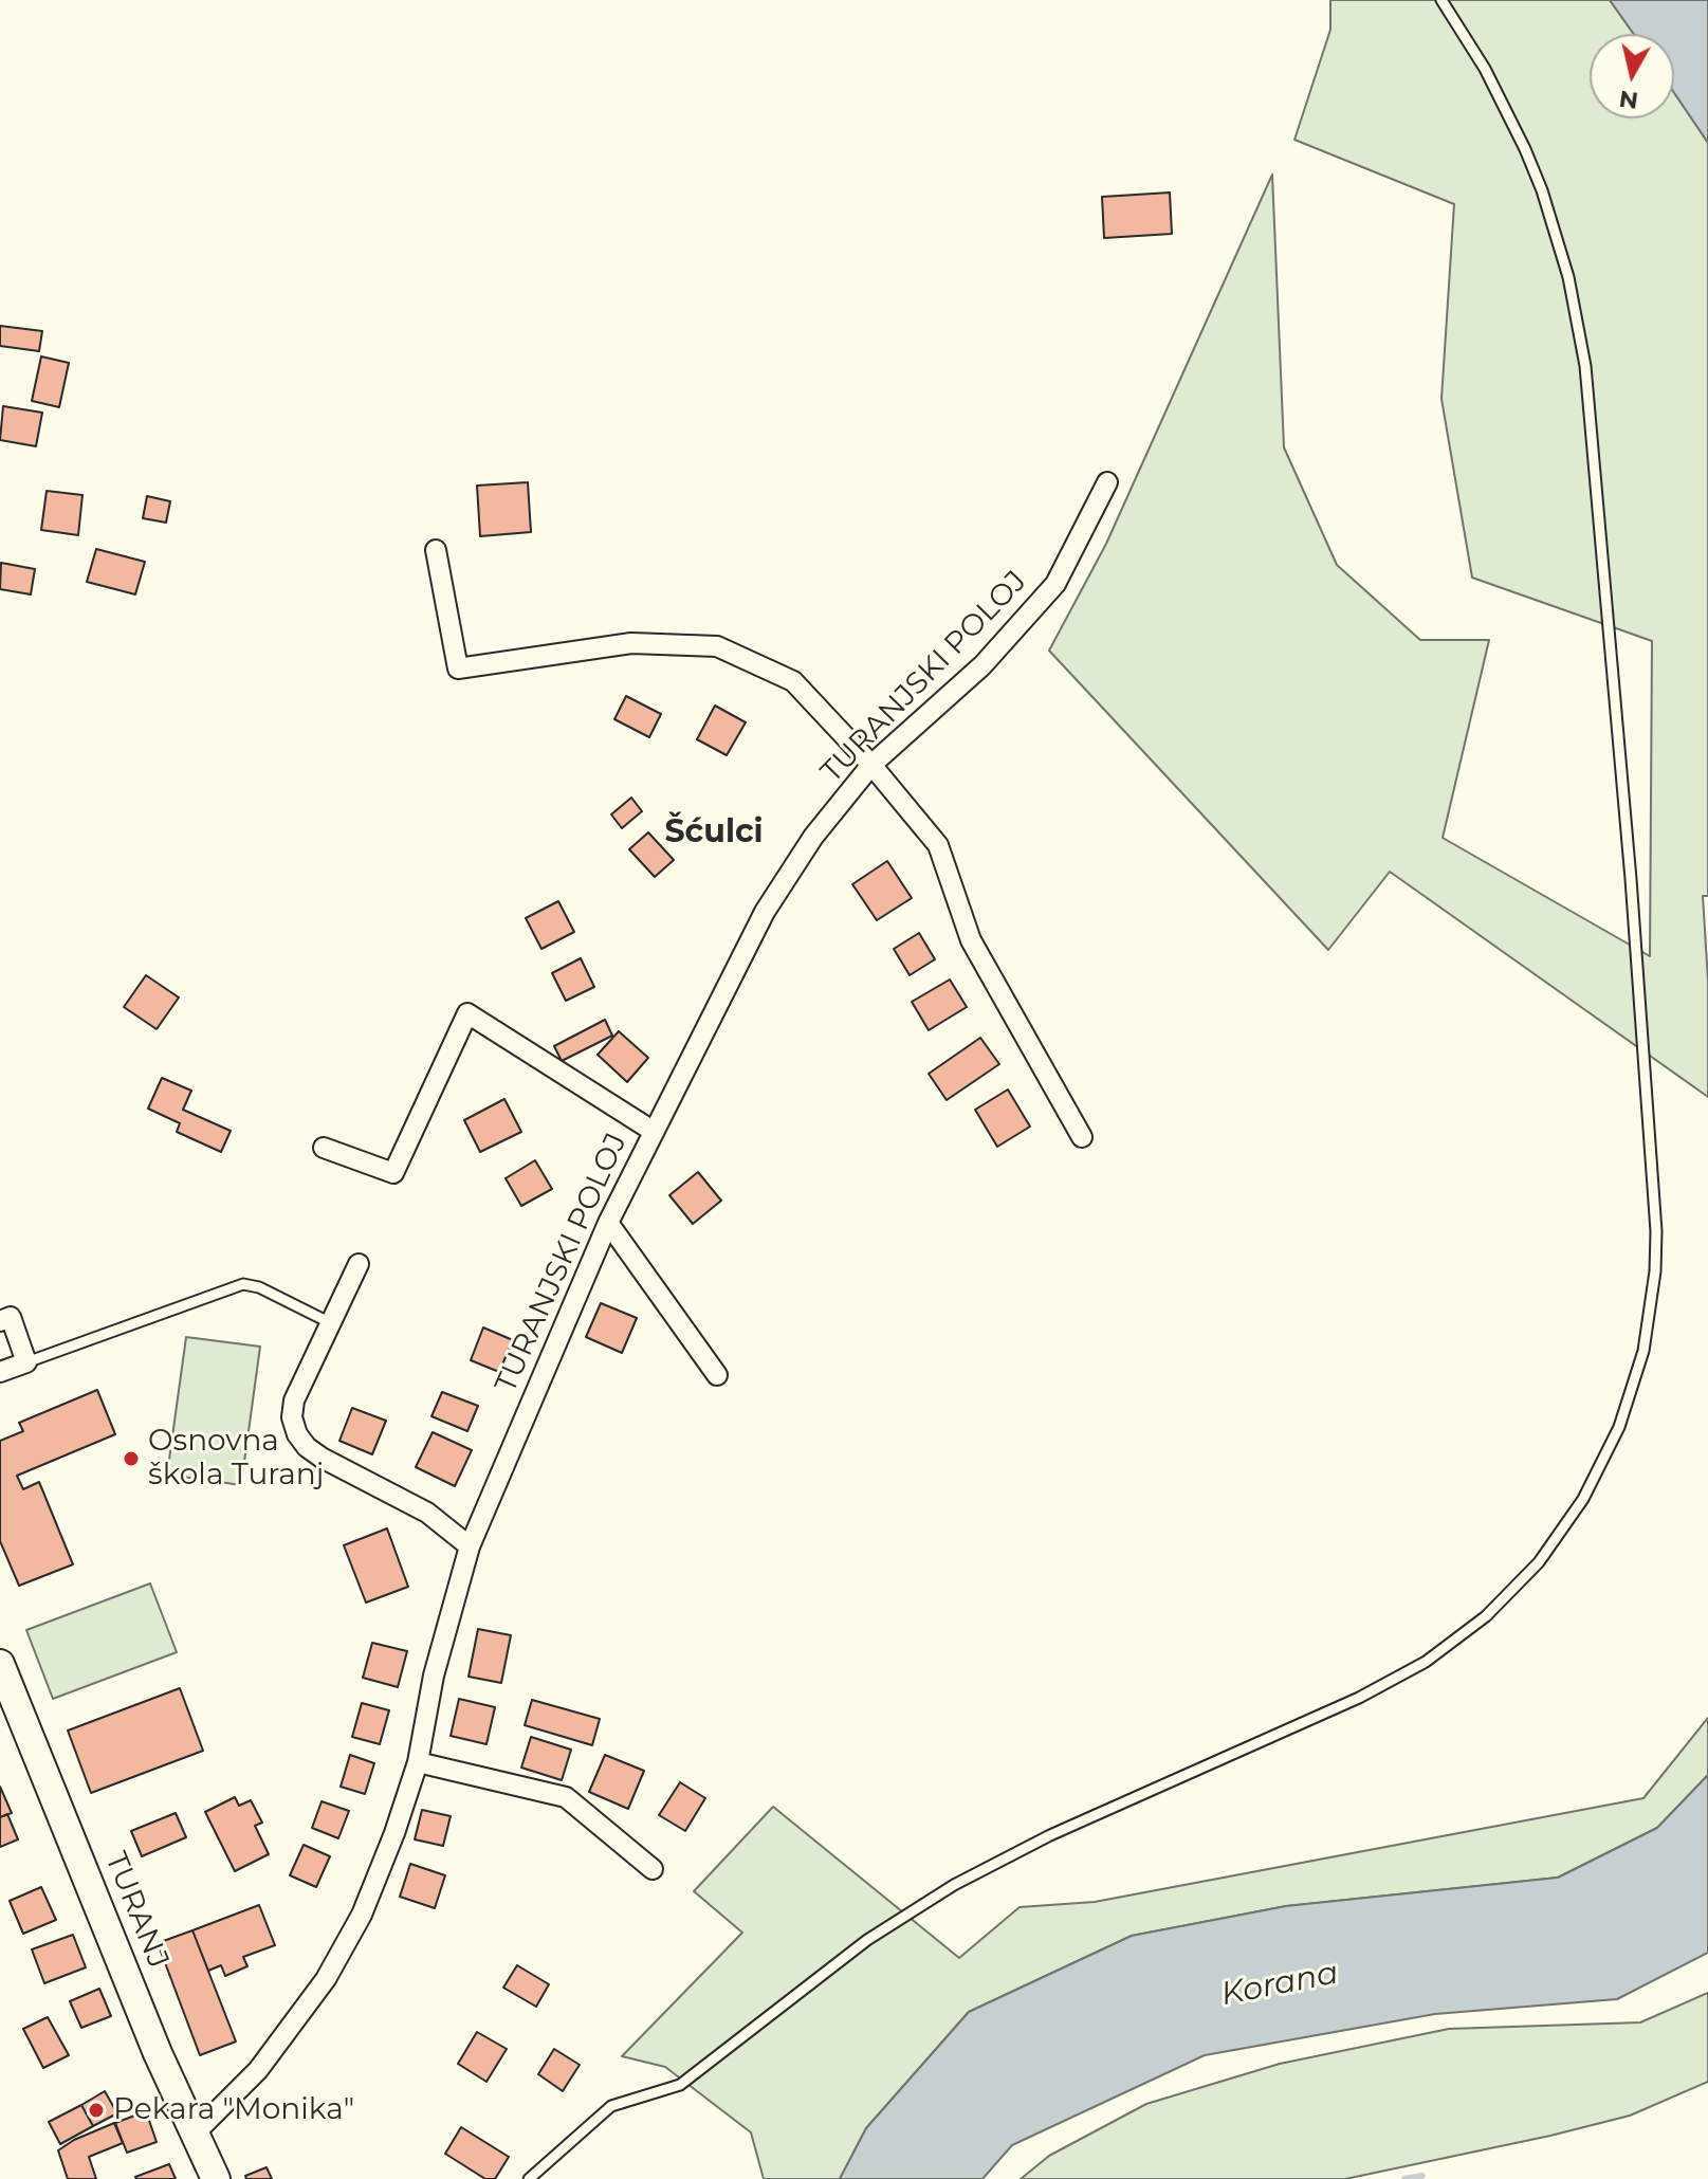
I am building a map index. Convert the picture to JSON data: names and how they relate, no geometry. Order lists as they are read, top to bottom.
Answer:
{
  "streets": {
    "main road": ["TURANJ"],
    "street": ["TURANJSKI POLOJ"]
  },
  "crossings": [
    ["TURANJSKI POLOJ", "TURANJ"]
  ],
  "districts": ["Šćulci"],
  "water": ["Korana"],
  "places": ["Osnovna škola Turanj", "Pekara \"Monika\""],
  "north": "bottom"
}
